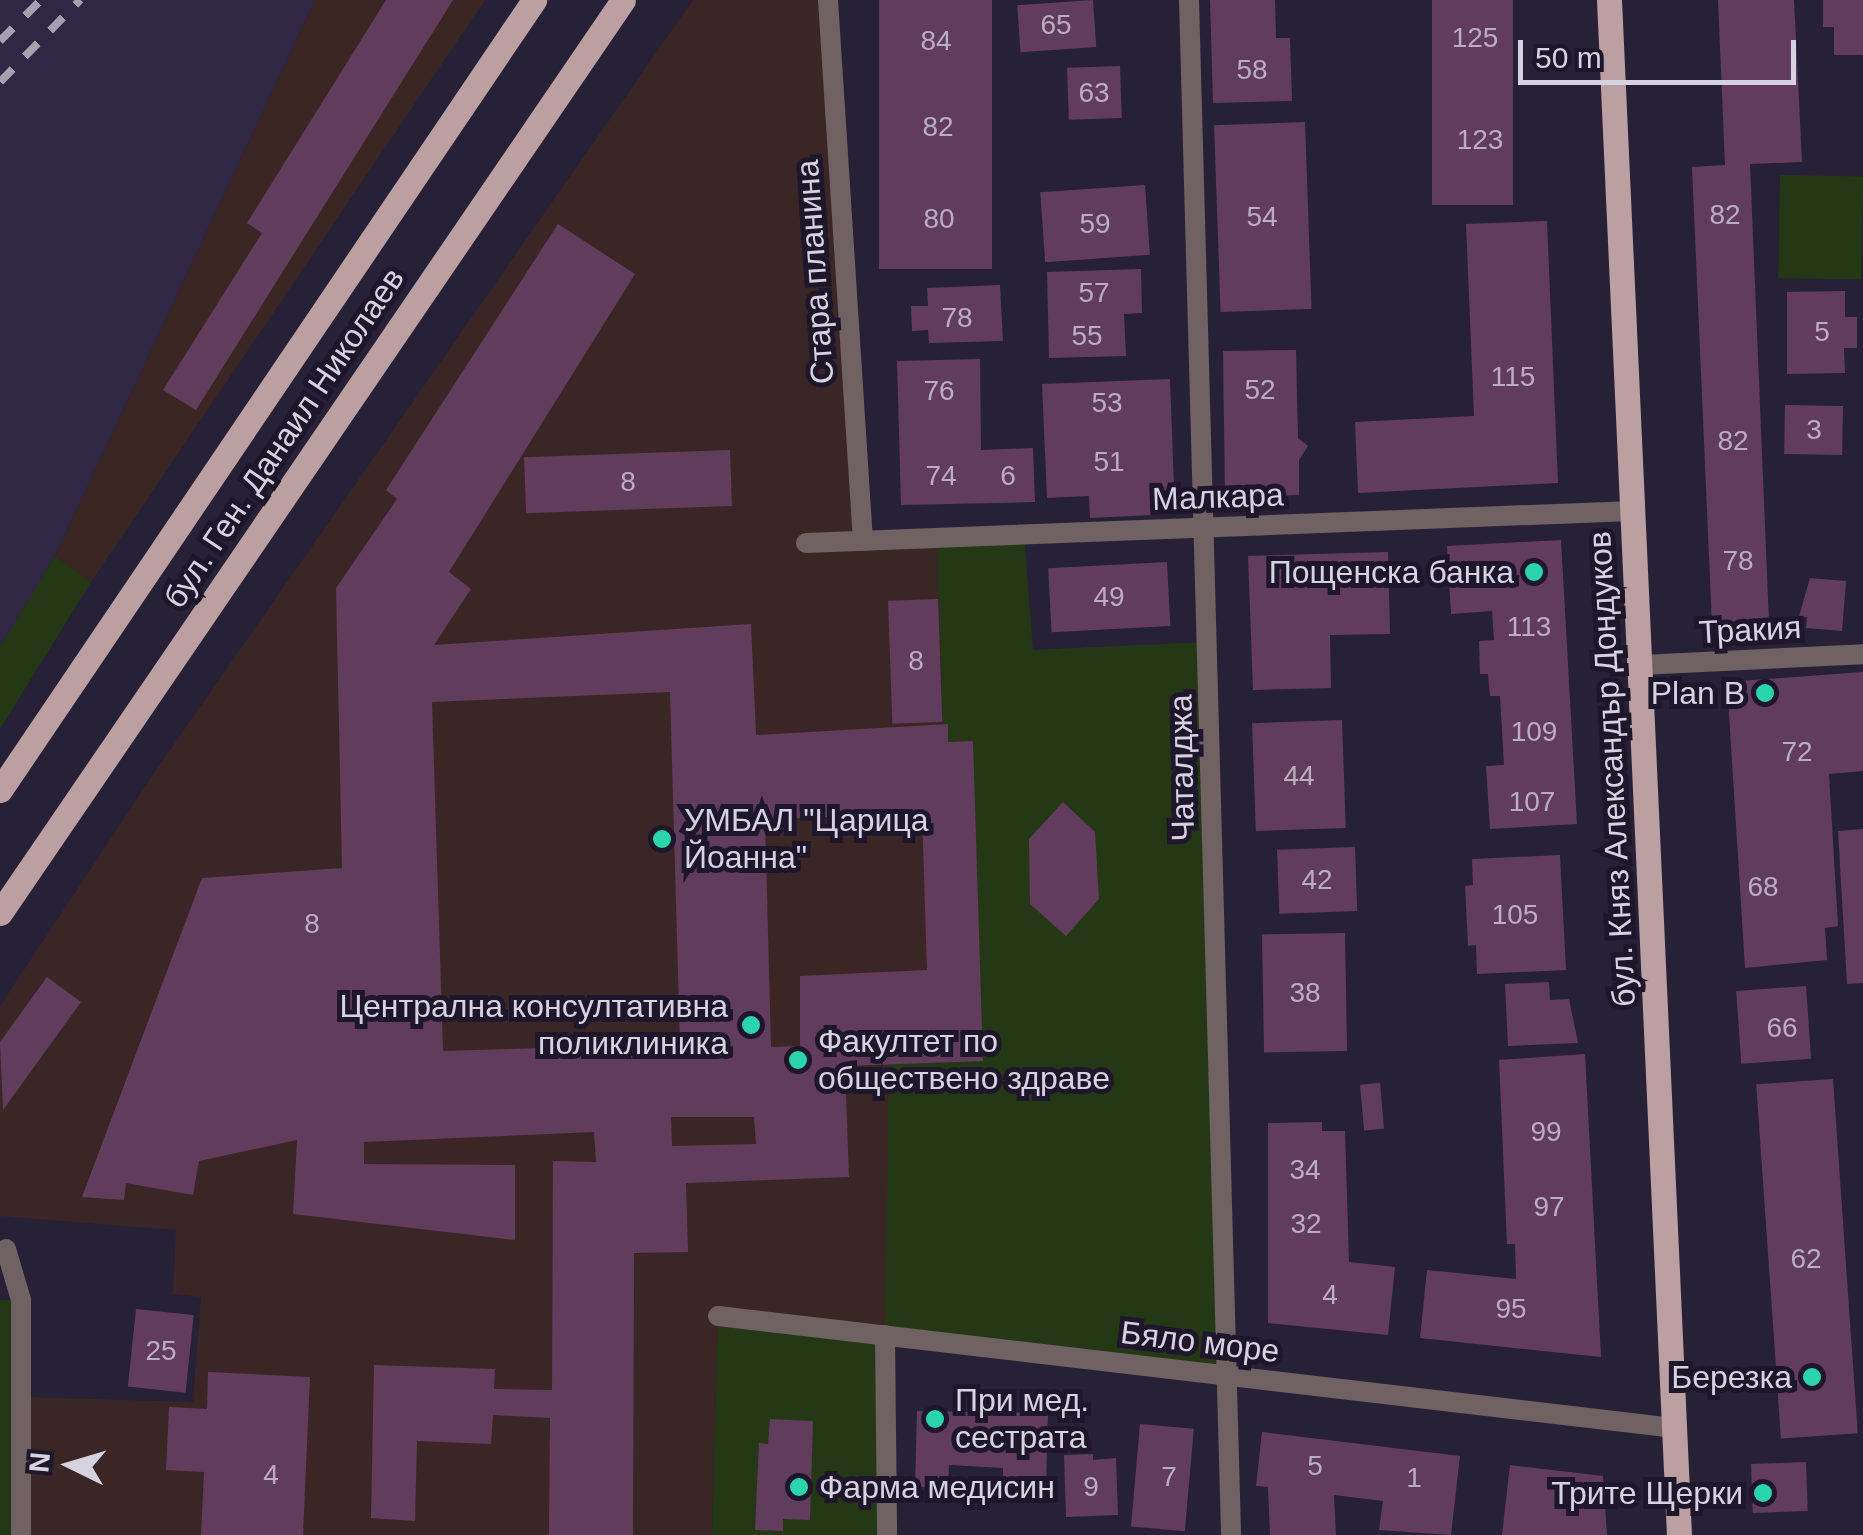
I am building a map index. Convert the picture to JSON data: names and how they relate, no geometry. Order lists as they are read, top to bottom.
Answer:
{
  "streets": {
    "main road": ["бул. Ген. Данаил Николаев", "бул. Княз Александър Дондуков"],
    "street": [
      "Стара планина",
      "Малкара",
      "Тракия",
      "Чаталджа",
      "Бяло море"
    ]
  },
  "crossings": [
    ["Стара планина", "Малкара"],
    ["Малкара", "Чаталджа"],
    ["Малкара", "бул. Княз Александър Дондуков"],
    ["Тракия", "бул. Княз Александър Дондуков"],
    ["Чаталджа", "Бяло море"],
    ["бул. Княз Александър Дондуков", "Бяло море"]
  ],
  "places": [
    "Пощенска банка",
    "Plan B",
    "УМБАЛ \"Царица Йоанна\"",
    "Централна консултативна поликлиника",
    "Факултет по обществено здраве",
    "Березка",
    "При мед. сестрата",
    "Фарма медисин",
    "Трите Щерки"
  ],
  "house_numbers": [
    "65",
    "125",
    "84",
    "58",
    "63",
    "82",
    "123",
    "82",
    "54",
    "80",
    "59",
    "57",
    "78",
    "5",
    "55",
    "115",
    "52",
    "76",
    "53",
    "3",
    "82",
    "51",
    "74",
    "6",
    "8",
    "78",
    "49",
    "113",
    "8",
    "109",
    "72",
    "44",
    "107",
    "42",
    "68",
    "105",
    "8",
    "38",
    "66",
    "99",
    "34",
    "97",
    "32",
    "62",
    "4",
    "95",
    "25",
    "5",
    "4",
    "7",
    "1",
    "9"
  ],
  "scale_bar": "50 m",
  "north": "left"
}
